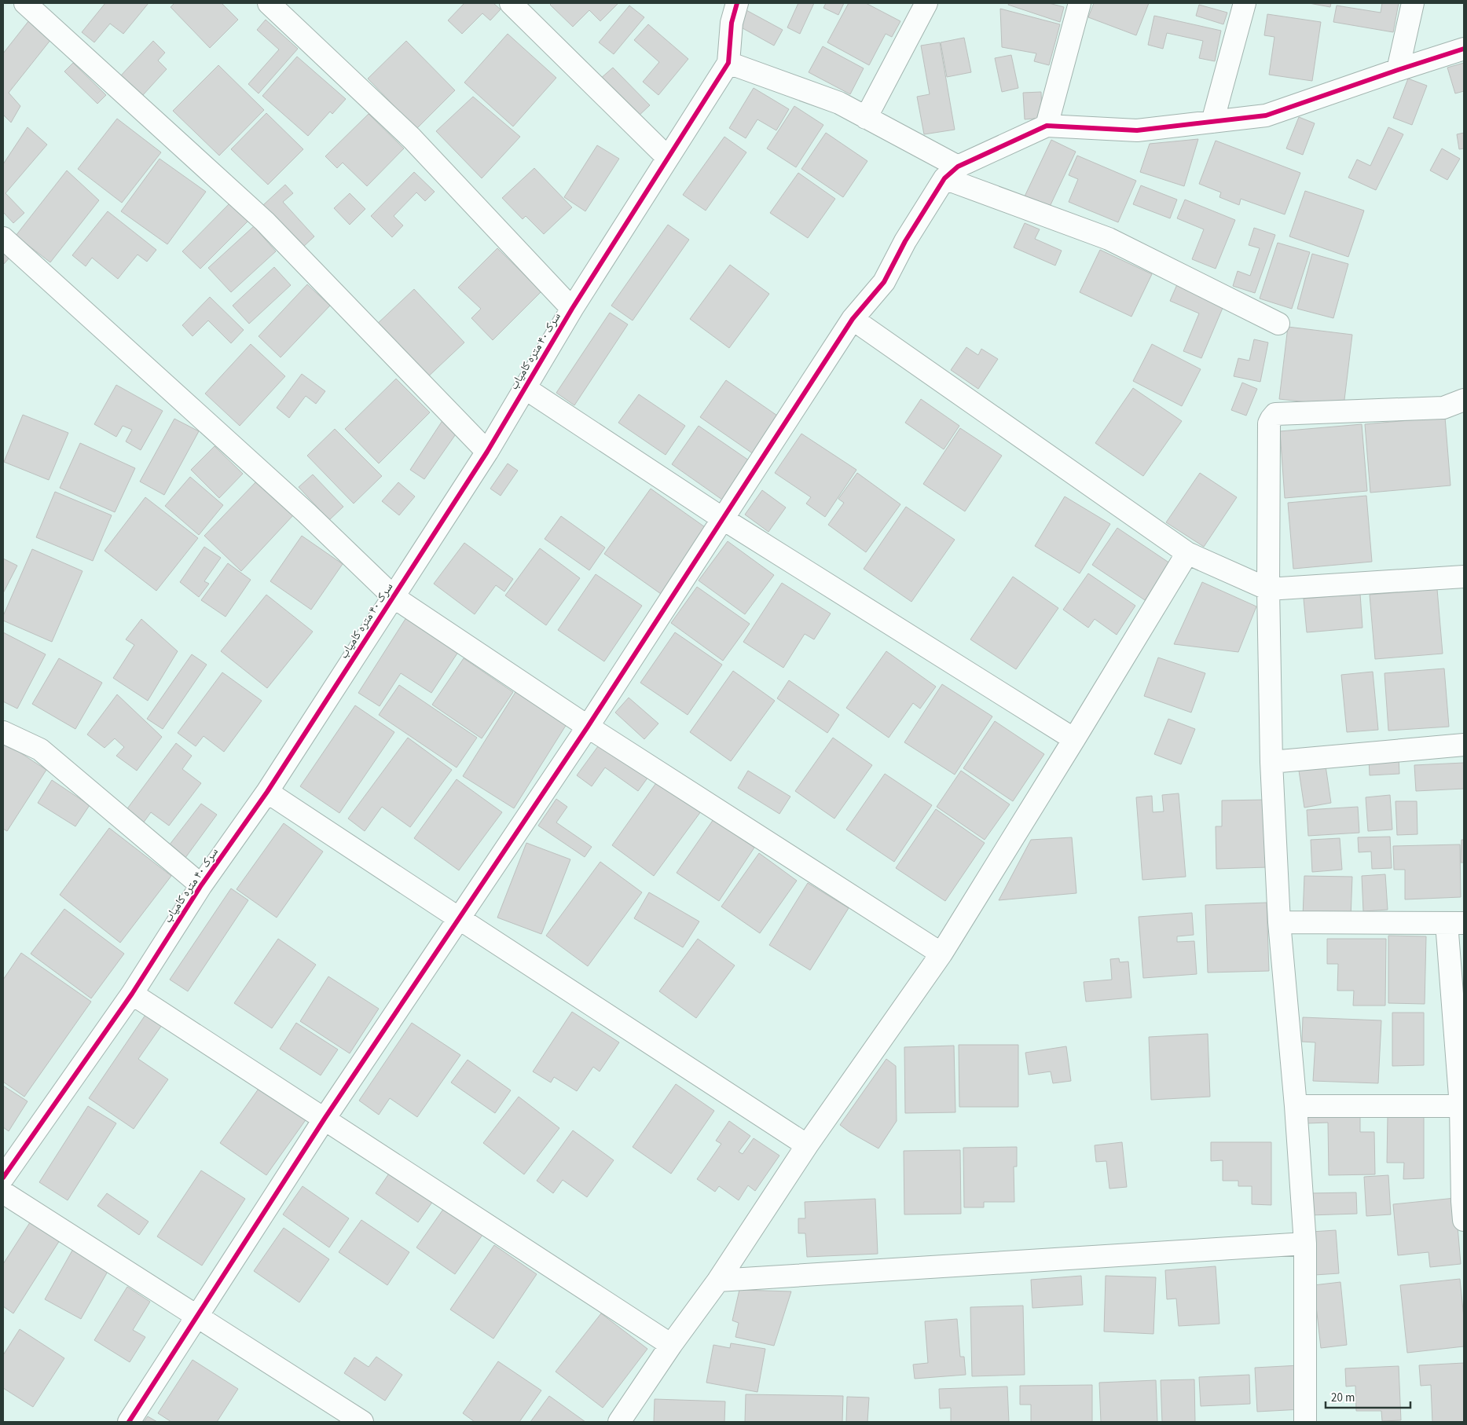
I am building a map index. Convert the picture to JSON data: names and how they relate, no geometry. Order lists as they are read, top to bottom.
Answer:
{
  "streets": {
    "street": ["سرک ۴۰ متره کامیاب"]
  },
  "scale_bar": "20 m"
}
